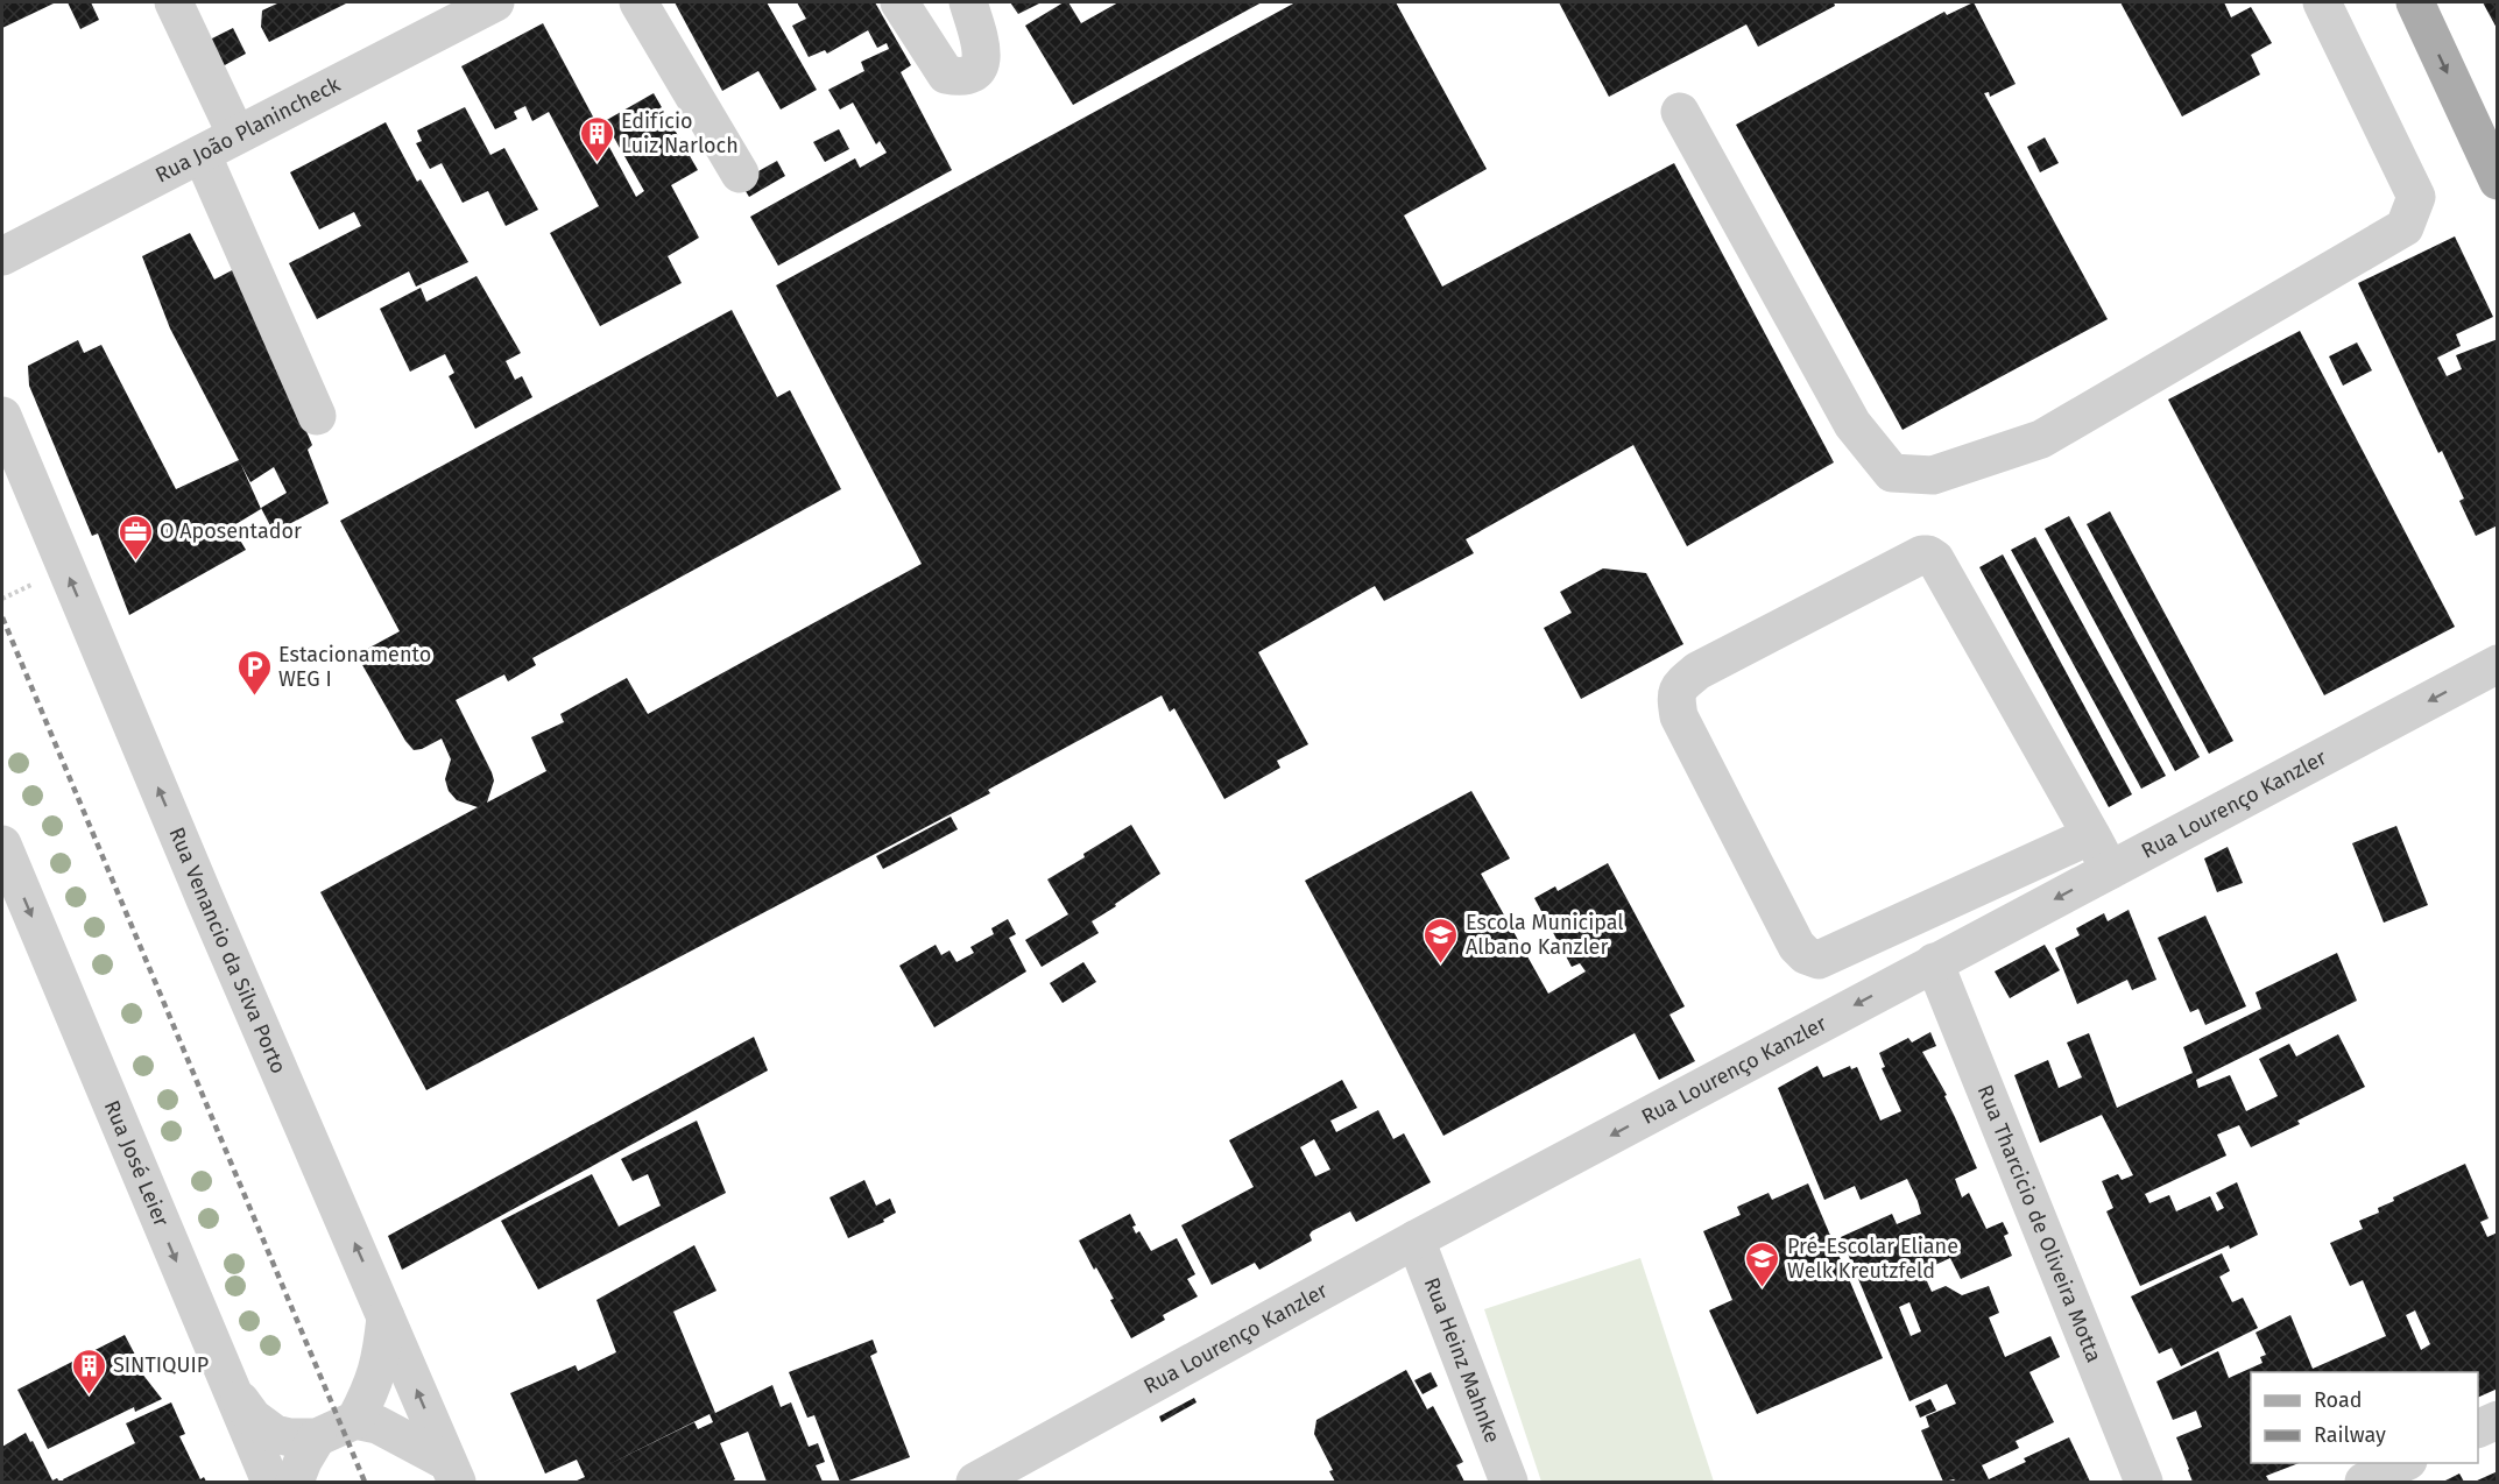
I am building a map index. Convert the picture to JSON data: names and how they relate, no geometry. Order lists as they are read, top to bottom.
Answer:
{
  "streets": {
    "street": [
      "Rua João Planincheck",
      "Rua Lourenço Kanzler",
      "Rua Venancio da Silva Porto",
      "Rua José Leier",
      "Rua Tharcicio de Oliveira Motta",
      "Rua Heinz Mahnke"
    ]
  },
  "crossings": [
    ["Rua Lourenço Kanzler", "Rua Tharcicio de Oliveira Motta"],
    ["Rua Lourenço Kanzler", "Rua Heinz Mahnke"]
  ],
  "one_way": ["Rua Lourenço Kanzler", "Rua Venancio da Silva Porto", "Rua José Leier"],
  "places": {
    "building": ["Edifício Luiz Narloch", "SINTIQUIP"],
    "office": ["O Aposentador"],
    "parking": ["Estacionamento WEG I"],
    "school or university": ["Escola Municipal Albano Kanzler", "Pré-Escolar Eliane Welk Kreutzfeld"]
  },
  "legend": ["Road", "Railway"]
}
